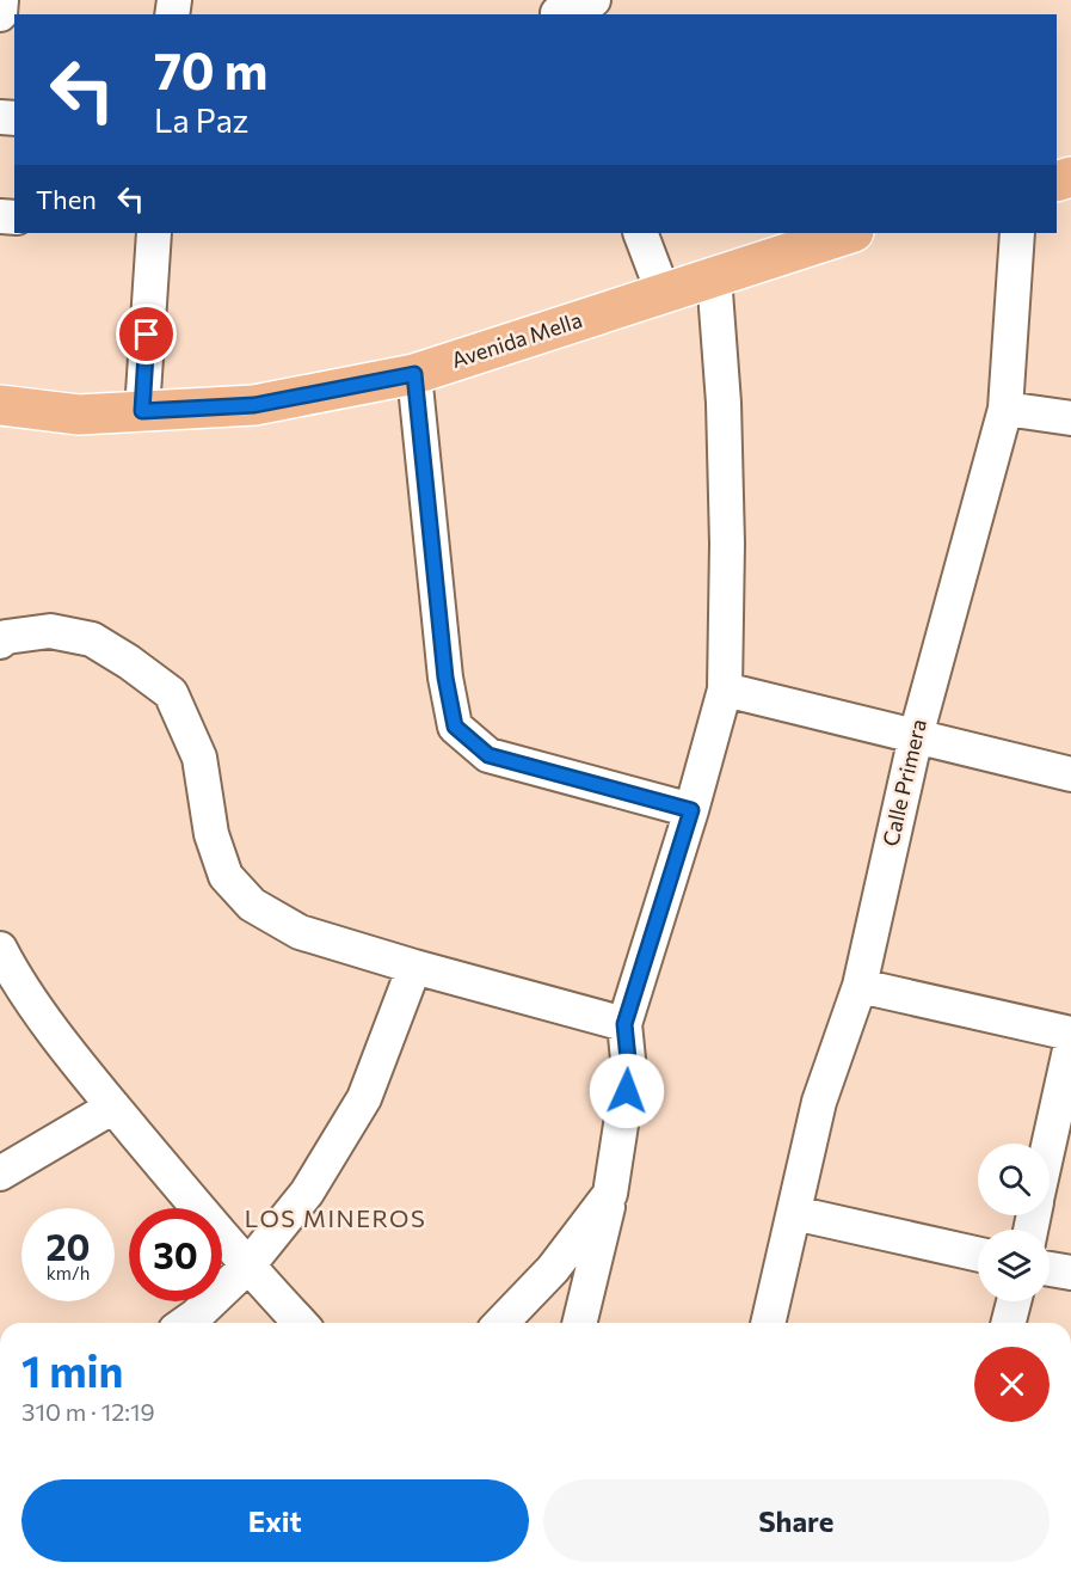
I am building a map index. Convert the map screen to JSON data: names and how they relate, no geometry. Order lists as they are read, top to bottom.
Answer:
{
  "streets": {
    "main road": ["Avenida Mella"],
    "street": ["Calle Primera"]
  },
  "districts": ["LOS MINEROS"],
  "page": {
    "turn": ["70 m", "La Paz"],
    "then": "Then",
    "speed": "20 km/h",
    "limit": "30",
    "heading": ["1 min", "310 m · 12:19"],
    "buttons": ["Exit", "Share"]
  }
}
